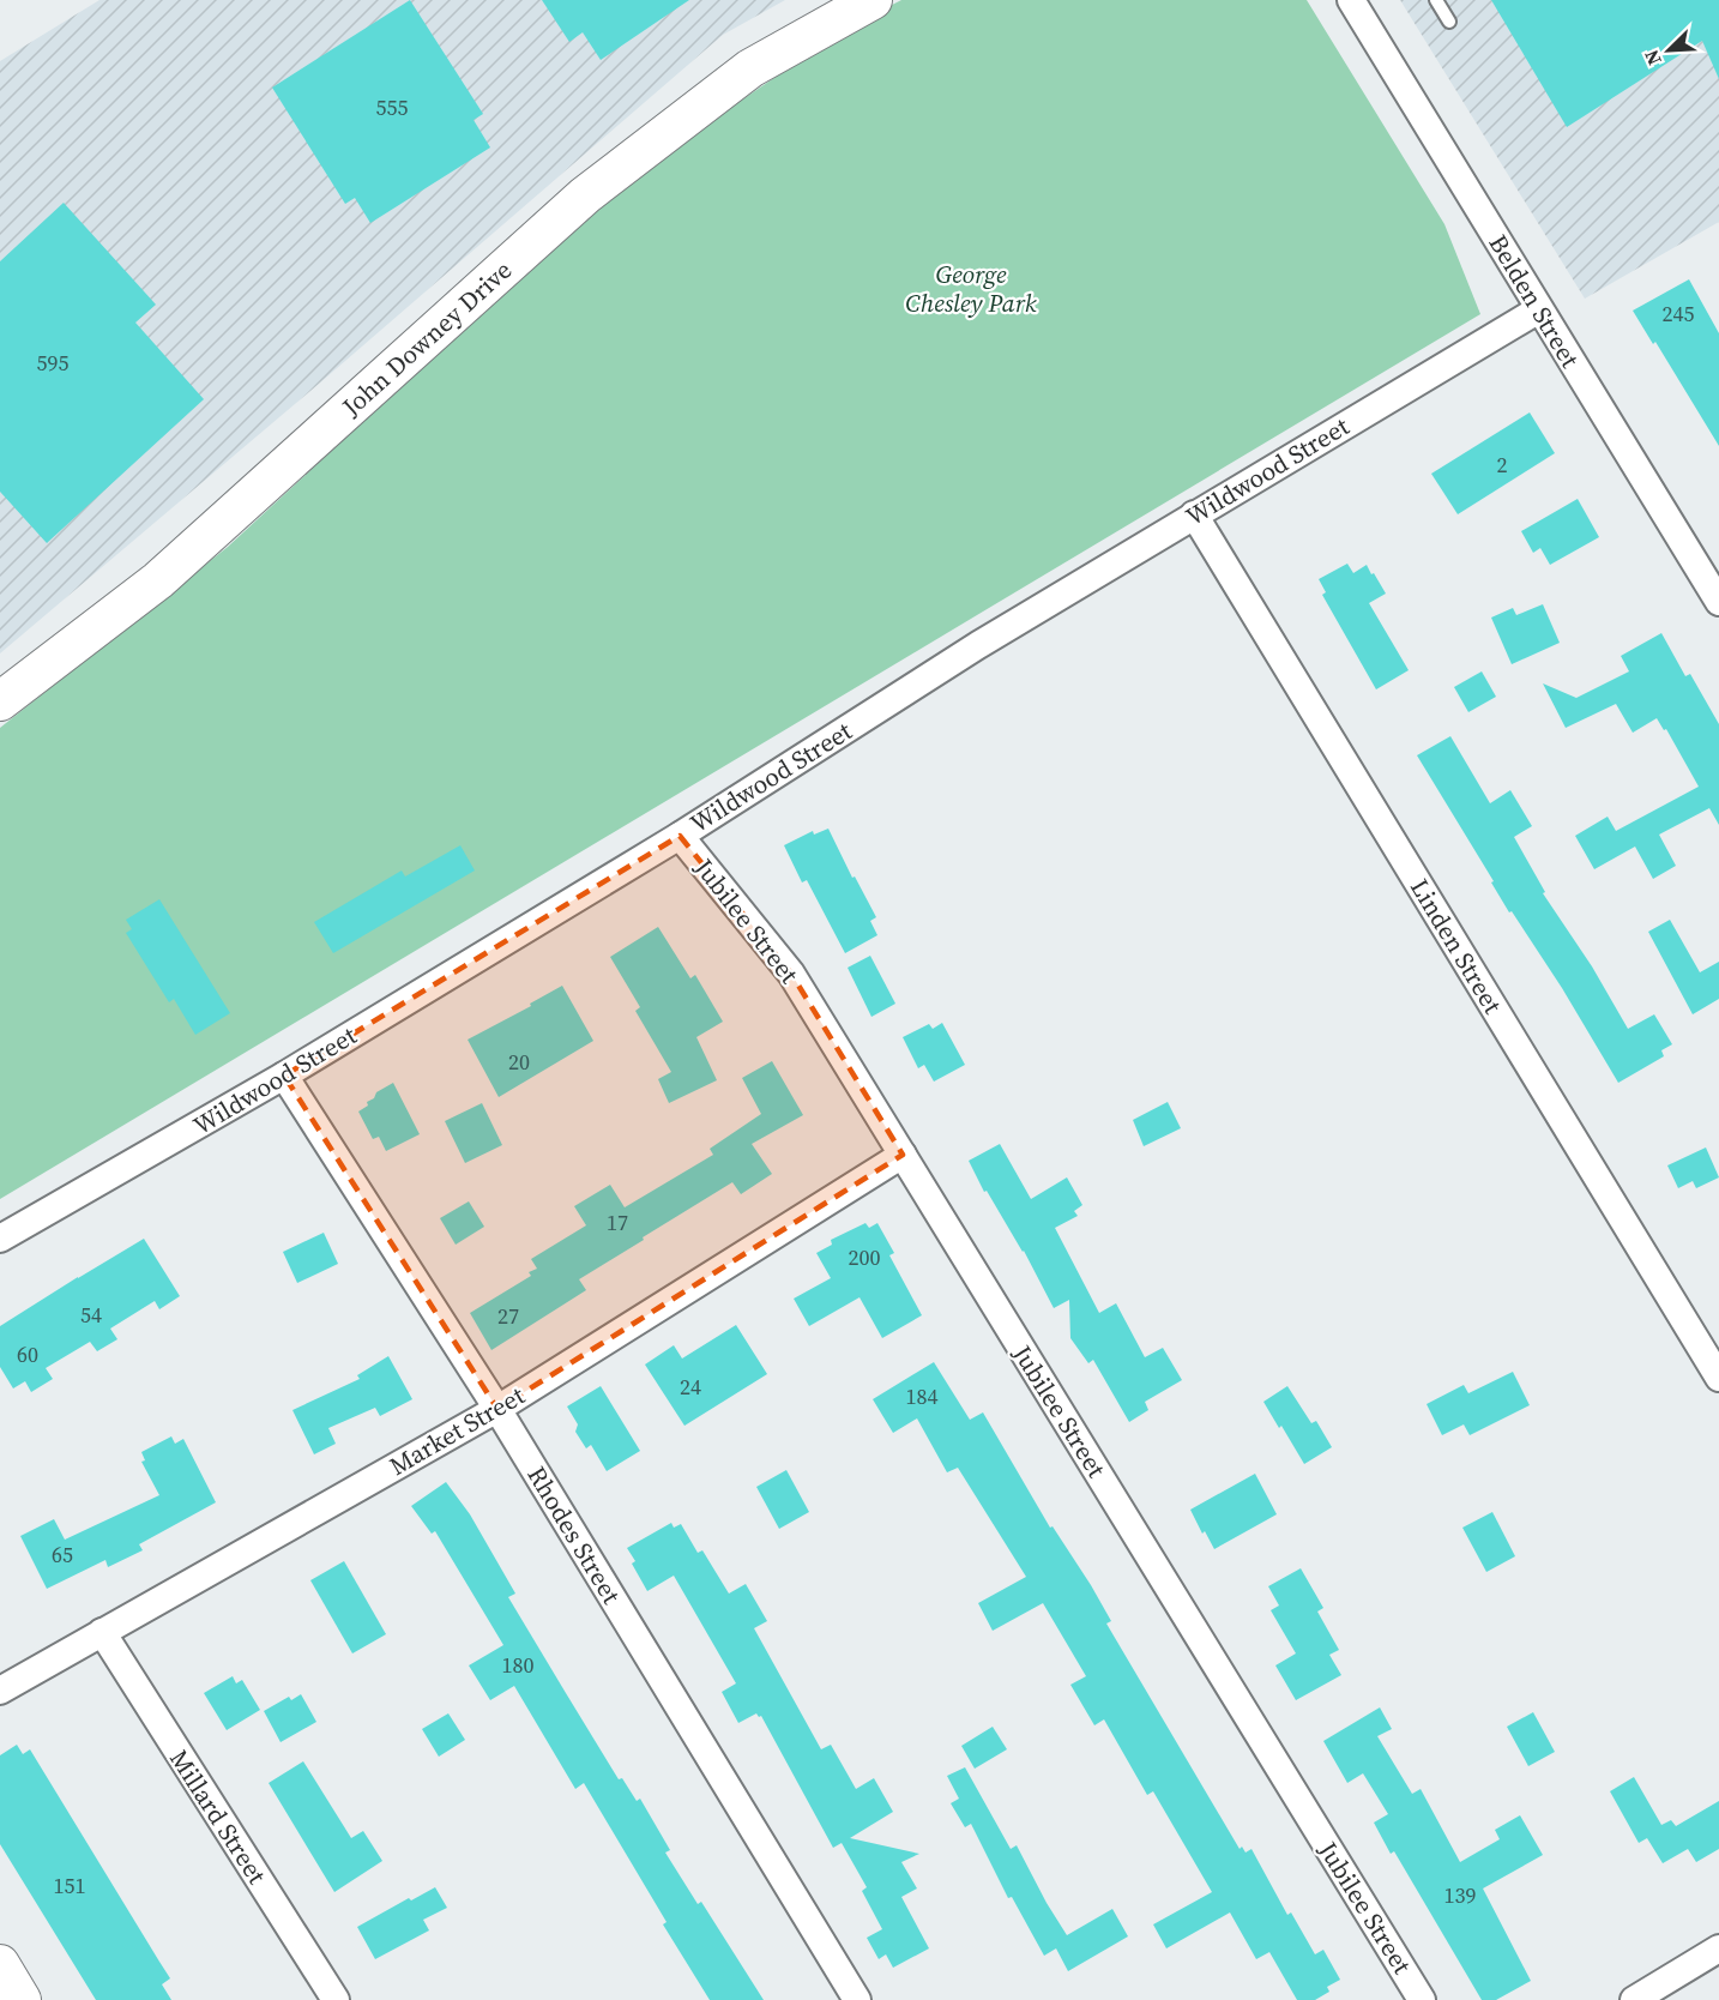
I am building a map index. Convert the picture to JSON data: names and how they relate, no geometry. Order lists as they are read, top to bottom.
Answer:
{
  "streets": {
    "street": [
      "Belden Street",
      "John Downey Drive",
      "Wildwood Street",
      "Jubilee Street",
      "Linden Street",
      "Market Street",
      "Rhodes Street",
      "Millard Street"
    ]
  },
  "crossings": [
    ["Belden Street", "Wildwood Street"],
    ["Wildwood Street", "Jubilee Street"],
    ["Wildwood Street", "Linden Street"],
    ["Wildwood Street", "Rhodes Street"],
    ["Jubilee Street", "Market Street"],
    ["Market Street", "Rhodes Street"],
    ["Market Street", "Millard Street"]
  ],
  "parks": ["George Chesley Park"],
  "house_numbers": [
    "555",
    "245",
    "595",
    "2",
    "20",
    "17",
    "200",
    "54",
    "27",
    "60",
    "24",
    "184",
    "65",
    "180",
    "151",
    "139"
  ],
  "north": "bottom left"
}
